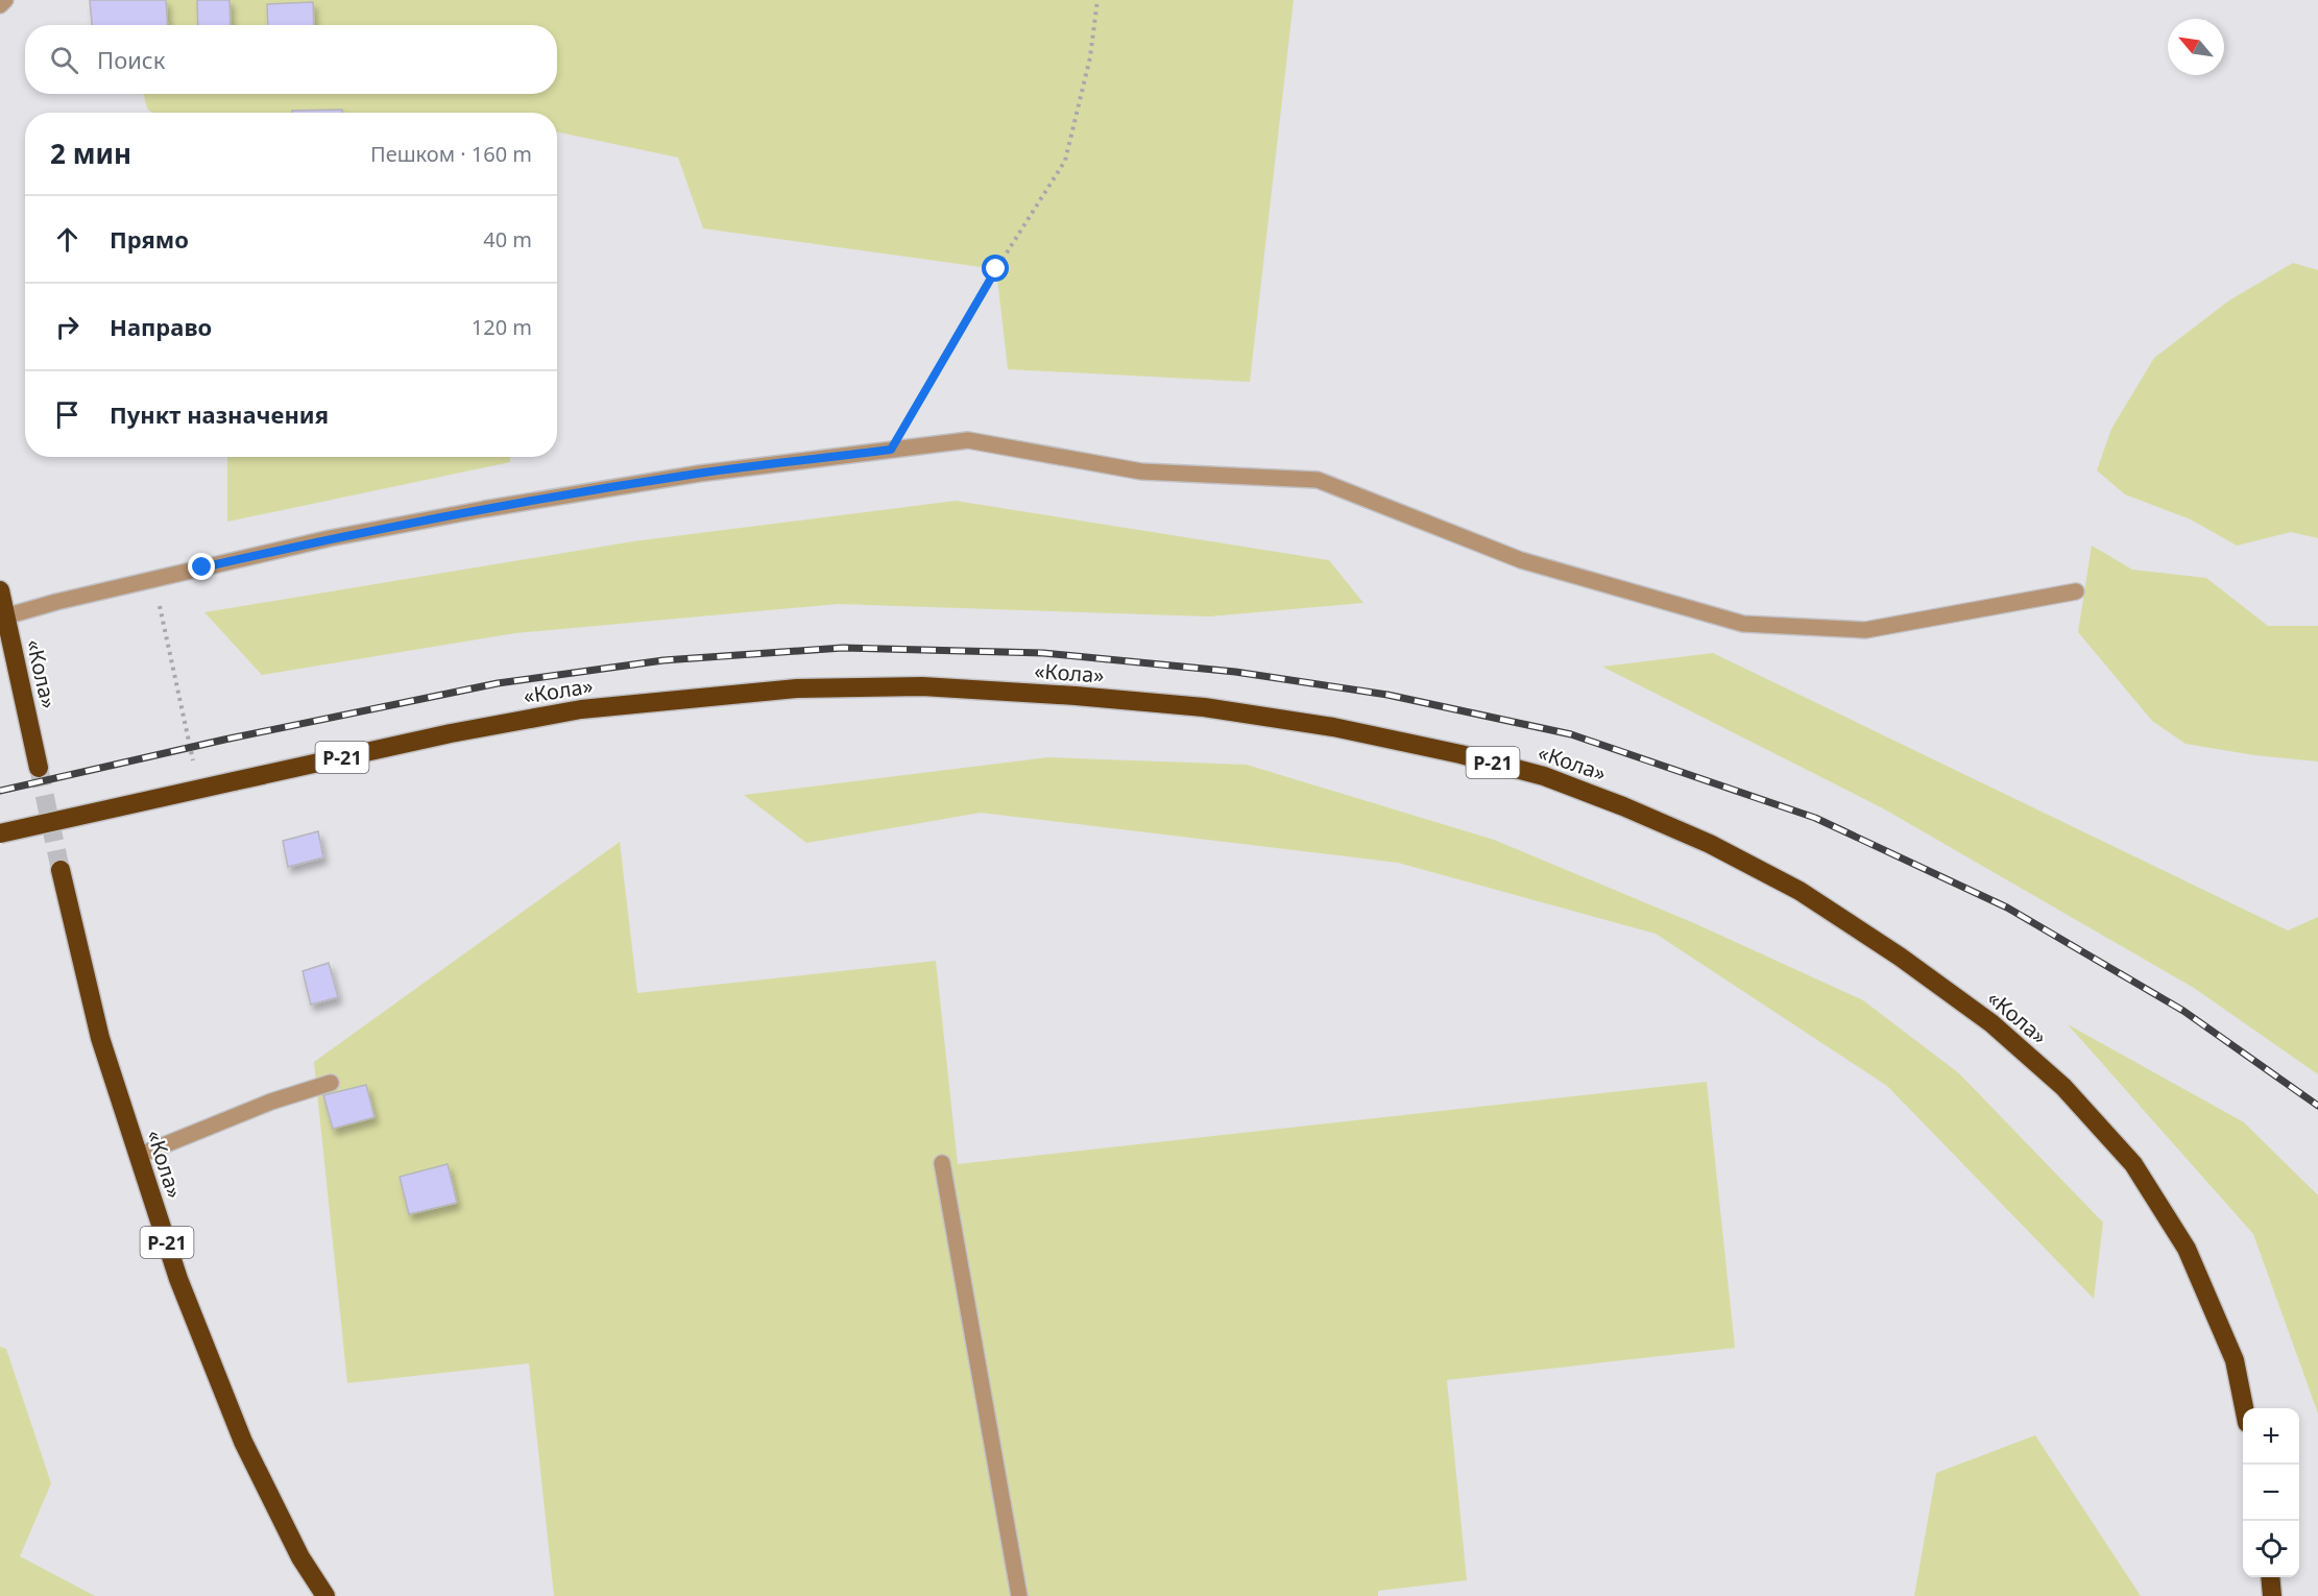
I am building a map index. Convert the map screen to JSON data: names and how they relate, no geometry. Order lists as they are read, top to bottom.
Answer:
{
  "streets": {
    "highway": ["«Кола»", "Р-21"]
  },
  "north": "top left",
  "page": {
    "search": "Поиск",
    "heading": ["2 мин", "Пешком · 160 m"],
    "list": [
      ["Прямо", "40 m"],
      ["Направо", "120 m"],
      "Пункт назначения"
    ],
    "map_buttons": ["+", "−"]
  }
}
